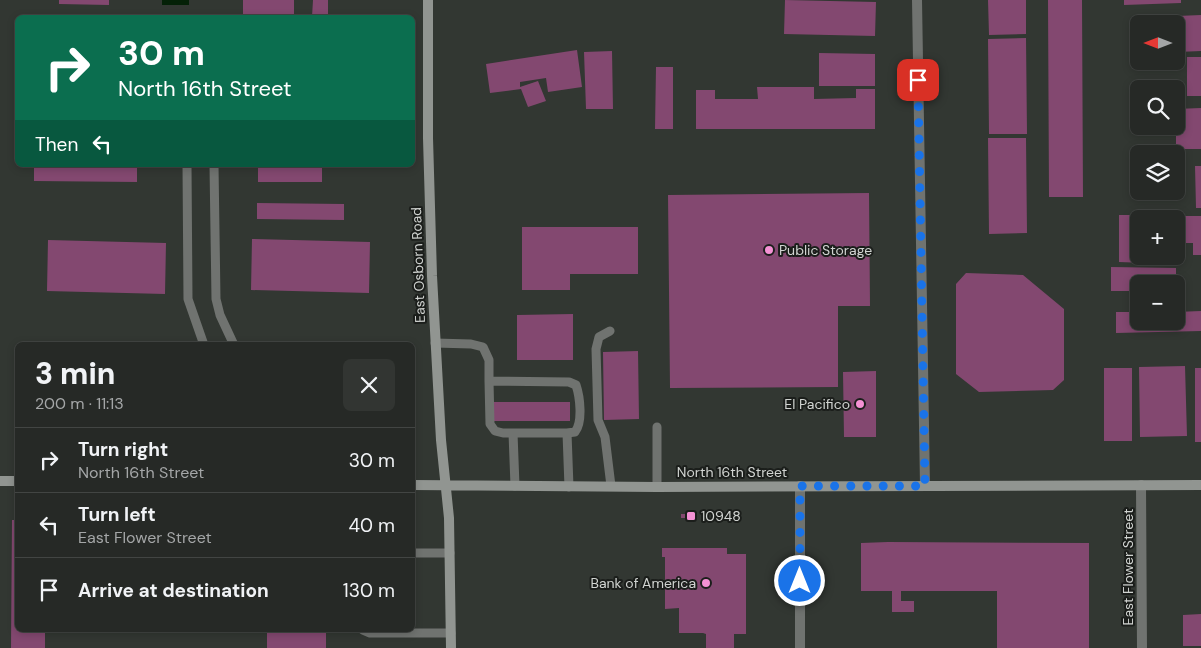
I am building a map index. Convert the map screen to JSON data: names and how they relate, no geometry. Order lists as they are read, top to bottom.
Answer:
{
  "streets": {
    "main road": ["East Osborn Road", "North 16th Street"],
    "street": ["East Flower Street"]
  },
  "crossings": [
    ["East Osborn Road", "North 16th Street"],
    ["North 16th Street", "East Flower Street"]
  ],
  "places": {
    "other": ["Public Storage", "El Pacifico", "Bank of America"],
    "transit": ["10948"]
  },
  "north": "left",
  "page": {
    "map_buttons": ["+", "−"],
    "turn": ["30 m", "North 16th Street"],
    "then": "Then",
    "heading": ["3 min", "200 m · 11:13"],
    "list": [
      {
        "name": "Turn right",
        "note": "North 16th Street",
        "value": "30 m"
      },
      {
        "name": "Turn left",
        "note": "East Flower Street",
        "value": "40 m"
      },
      {
        "name": "Arrive at destination",
        "value": "130 m"
      }
    ]
  }
}
